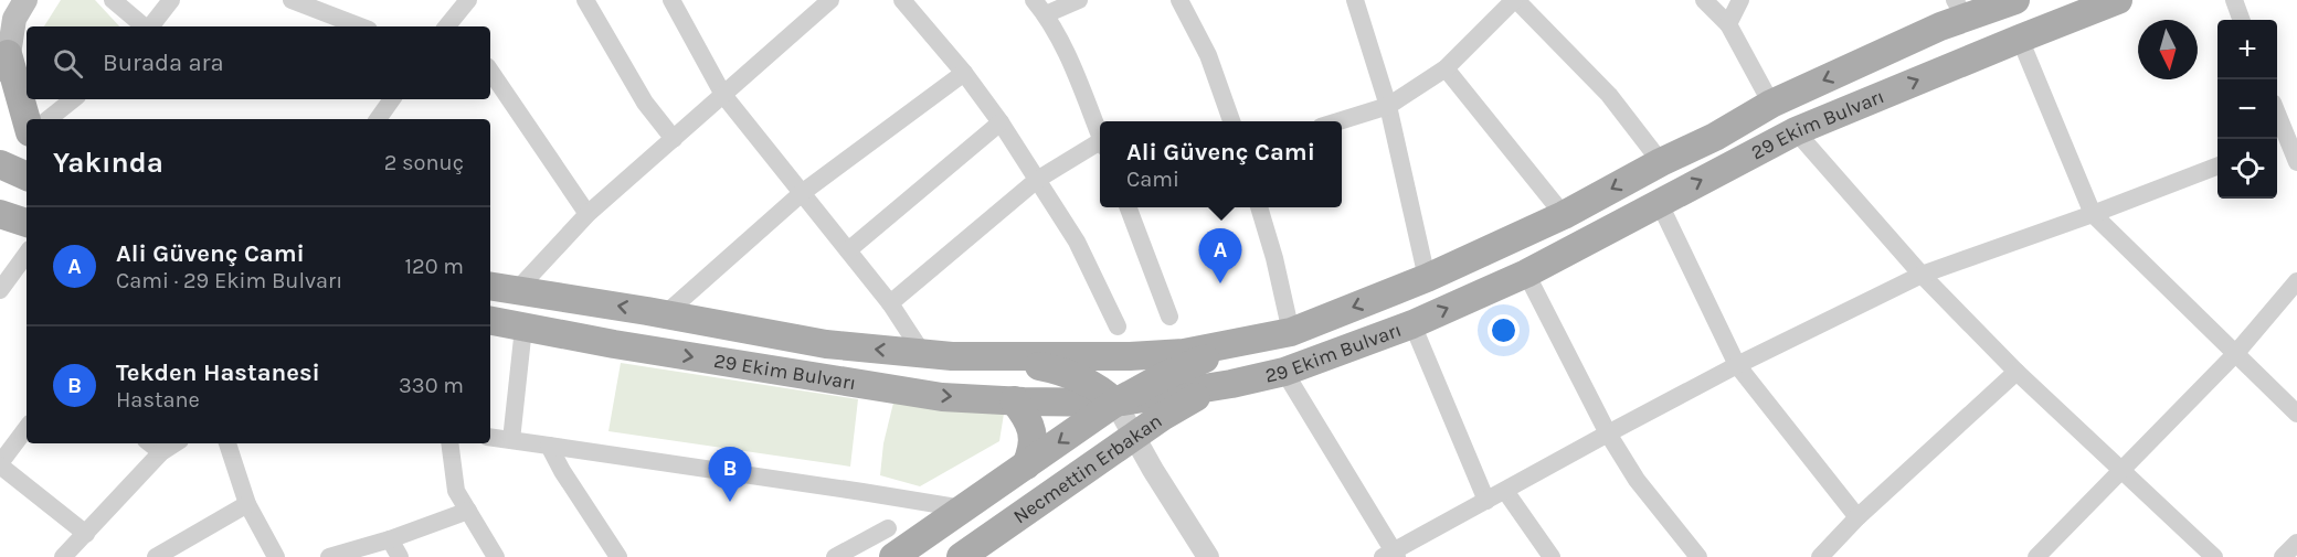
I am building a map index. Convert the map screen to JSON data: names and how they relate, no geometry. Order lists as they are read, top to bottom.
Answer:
{
  "streets": {
    "main road": ["29 Ekim Bulvarı", "Necmettin Erbakan"]
  },
  "crossings": [
    ["29 Ekim Bulvarı", "Necmettin Erbakan"]
  ],
  "north": "bottom",
  "page": {
    "map_buttons": ["+", "−"],
    "search": "Burada ara",
    "heading": ["Yakında", "2 sonuç"],
    "popup": ["Ali Güvenç Cami", "Cami"],
    "list": [
      {
        "mark": "A",
        "name": "Ali Güvenç Cami",
        "note": "Cami · 29 Ekim Bulvarı",
        "value": "120 m"
      },
      {
        "mark": "B",
        "name": "Tekden Hastanesi",
        "note": "Hastane",
        "value": "330 m"
      }
    ],
    "pins": ["A", "B"]
  }
}
